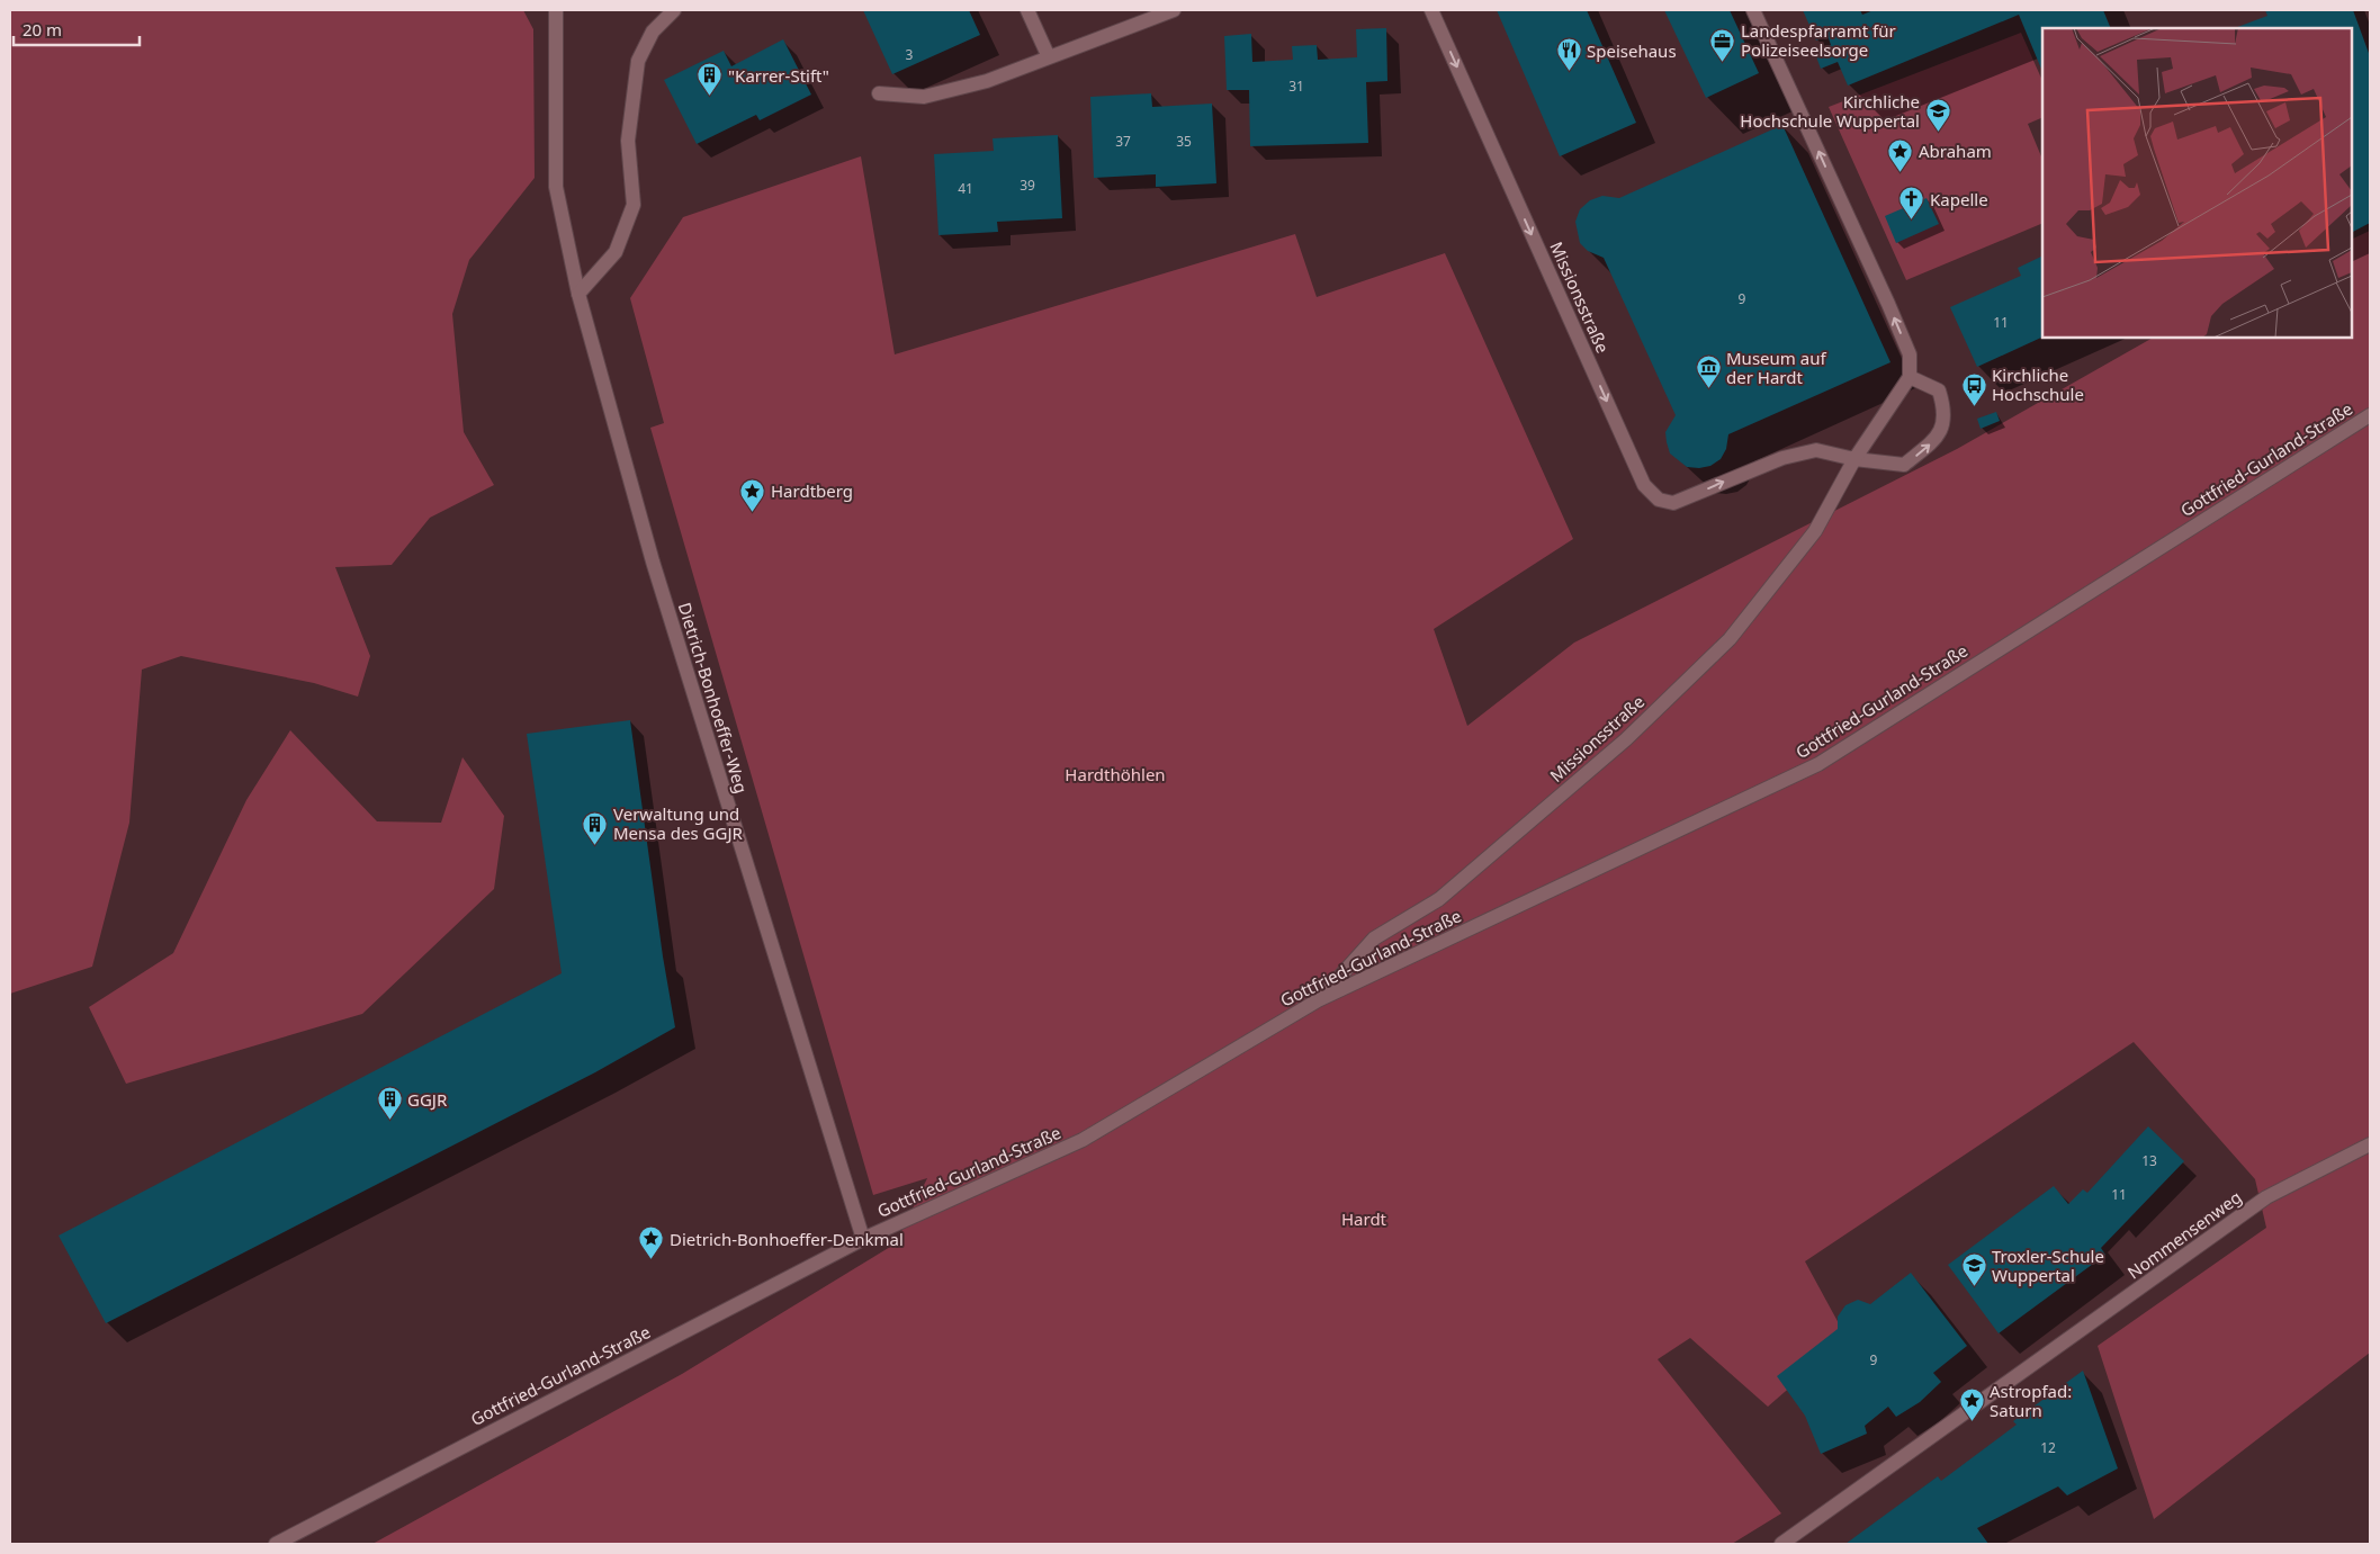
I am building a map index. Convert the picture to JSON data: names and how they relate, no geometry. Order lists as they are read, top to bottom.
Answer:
{
  "streets": {
    "street": [
      "Missionsstraße",
      "Gottfried-Gurland-Straße",
      "Dietrich-Bonhoeffer-Weg",
      "Nommensenweg"
    ]
  },
  "crossings": [
    ["Missionsstraße", "Gottfried-Gurland-Straße"],
    ["Gottfried-Gurland-Straße", "Dietrich-Bonhoeffer-Weg"]
  ],
  "one_way": ["Missionsstraße"],
  "parks": ["Hardthöhlen", "Hardt"],
  "places": {
    "office": ["Landespfarramt für Polizeiseelsorge"],
    "restaurant": ["Speisehaus"],
    "building": ["\"Karrer-Stift\"", "Verwaltung und Mensa des GGJR", "GGJR"],
    "school or university": ["Kirchliche Hochschule Wuppertal", "Troxler-Schule Wuppertal"],
    "place": [
      "Abraham",
      "Hardtberg",
      "Dietrich-Bonhoeffer-Denkmal",
      "Astropfad: Saturn"
    ],
    "church": ["Kapelle"],
    "museum": ["Museum auf der Hardt"],
    "bus stop": ["Kirchliche Hochschule"]
  },
  "house_numbers": [
    "3",
    "31",
    "37",
    "35",
    "39",
    "41",
    "9",
    "11",
    "13",
    "11",
    "9",
    "12"
  ],
  "scale_bar": "20 m"
}
